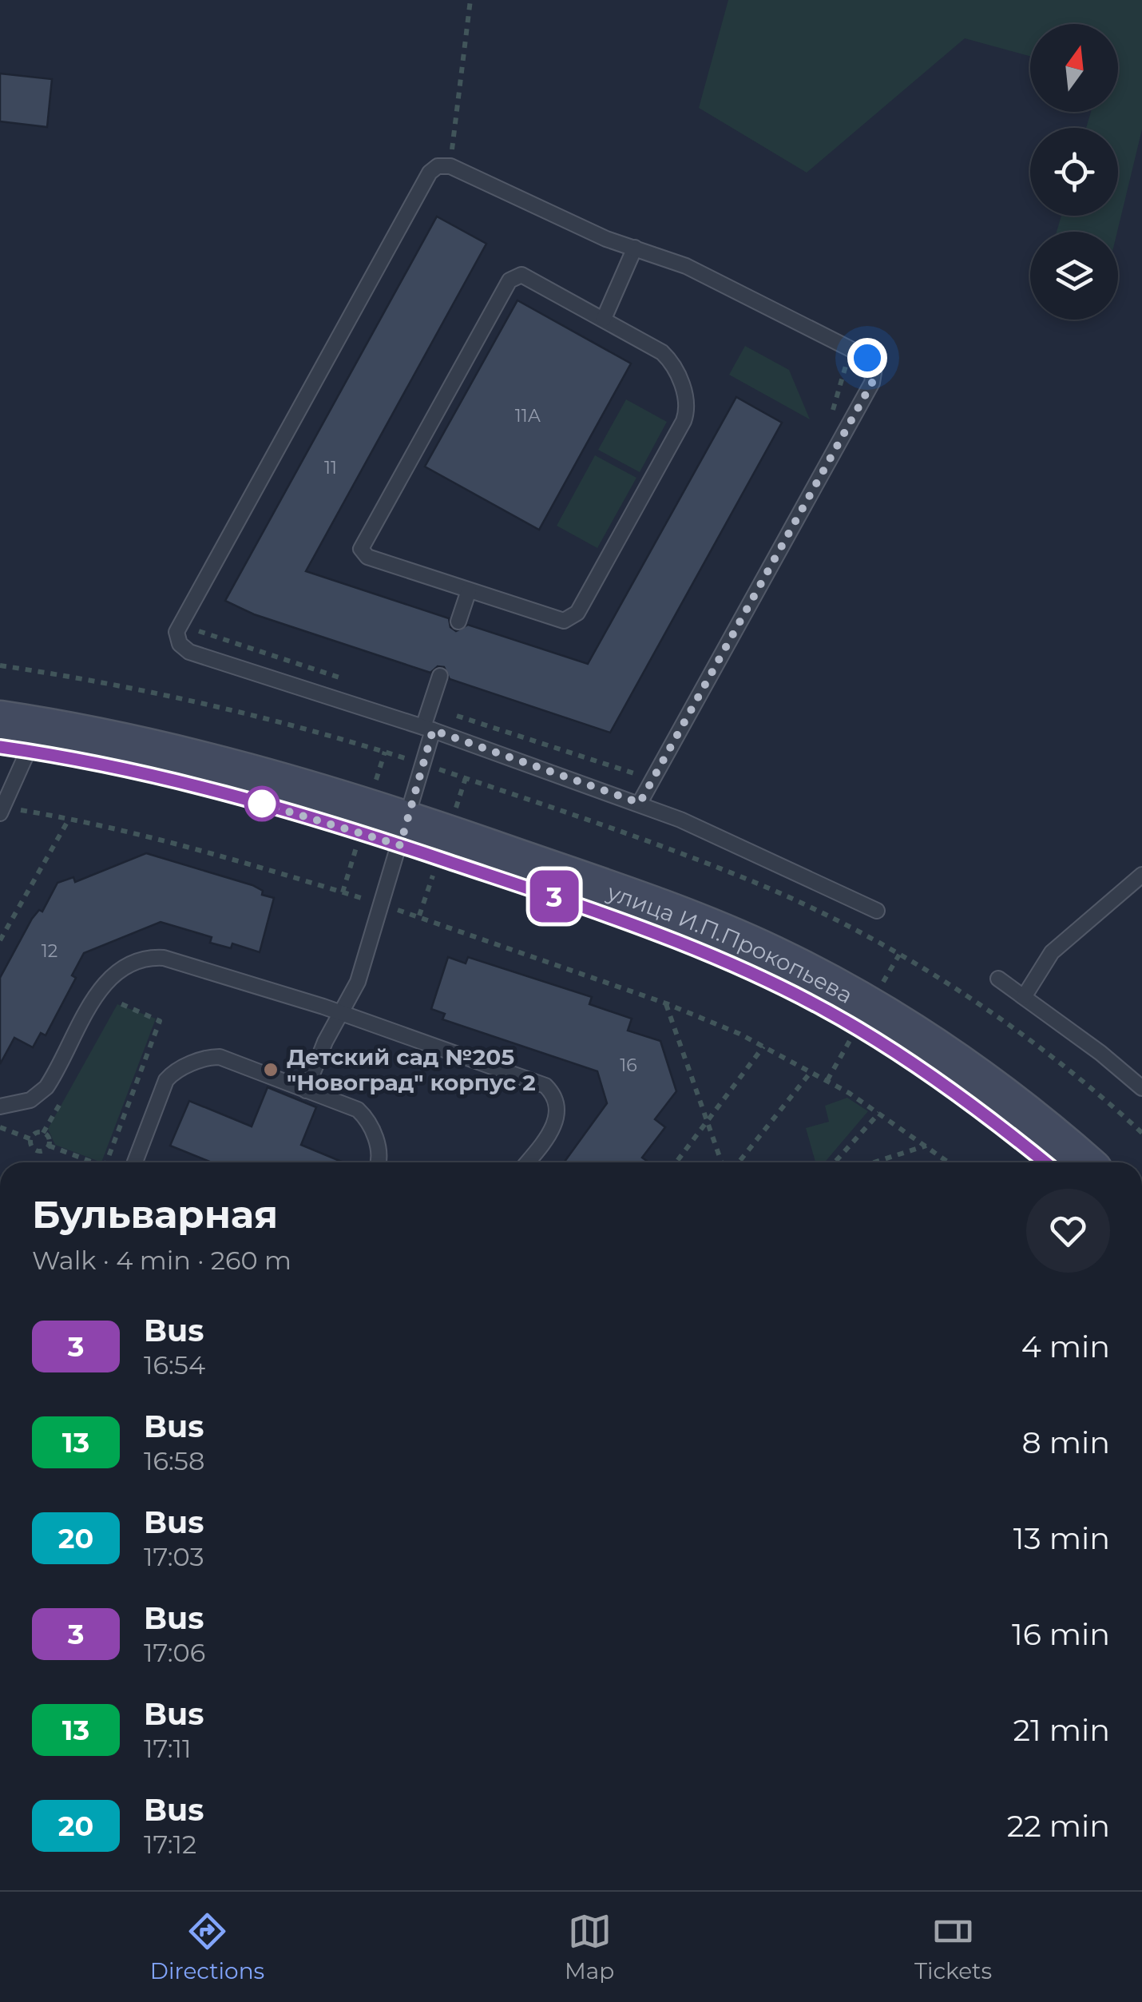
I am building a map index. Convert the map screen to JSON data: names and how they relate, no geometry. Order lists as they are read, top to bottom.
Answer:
{
  "streets": {
    "street": ["улица И.П.Прокопьева"]
  },
  "places": ["Детский сад №205 \"Новоград\" корпус 2"],
  "lines": ["bus line 3"],
  "house_numbers": [
    "11А",
    "11",
    "12",
    "16"
  ],
  "north": "top",
  "page": {
    "on_map": "3",
    "heading": ["Бульварная", "Walk · 4 min · 260 m"],
    "list": [
      {
        "mark": "3",
        "name": "Bus",
        "note": "16:54",
        "value": "4 min"
      },
      {
        "mark": "13",
        "name": "Bus",
        "note": "16:58",
        "value": "8 min"
      },
      {
        "mark": "20",
        "name": "Bus",
        "note": "17:03",
        "value": "13 min"
      },
      {
        "mark": "3",
        "name": "Bus",
        "note": "17:06",
        "value": "16 min"
      },
      {
        "mark": "13",
        "name": "Bus",
        "note": "17:11",
        "value": "21 min"
      },
      {
        "mark": "20",
        "name": "Bus",
        "note": "17:12",
        "value": "22 min"
      }
    ],
    "tabs": ["Directions", "Map", "Tickets"]
  }
}
